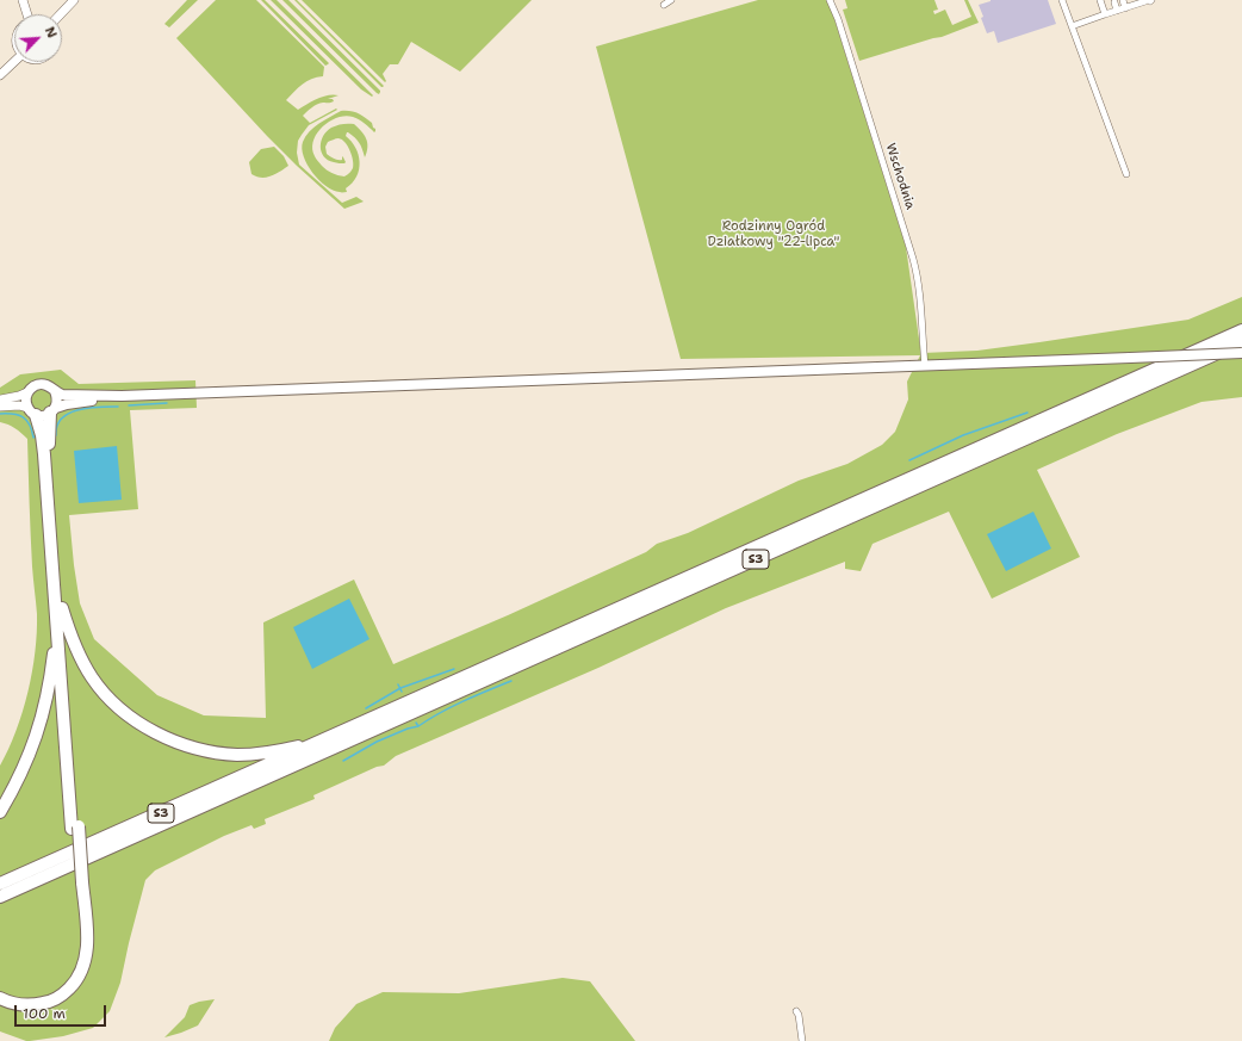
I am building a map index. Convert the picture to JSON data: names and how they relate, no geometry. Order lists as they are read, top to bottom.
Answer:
{
  "streets": {
    "highway": ["S3"],
    "street": ["Wschodnia"]
  },
  "parks": ["Rodzinny Ogród Działkowy \"22-lipca\""],
  "scale_bar": "100 m",
  "north": "top right"
}
